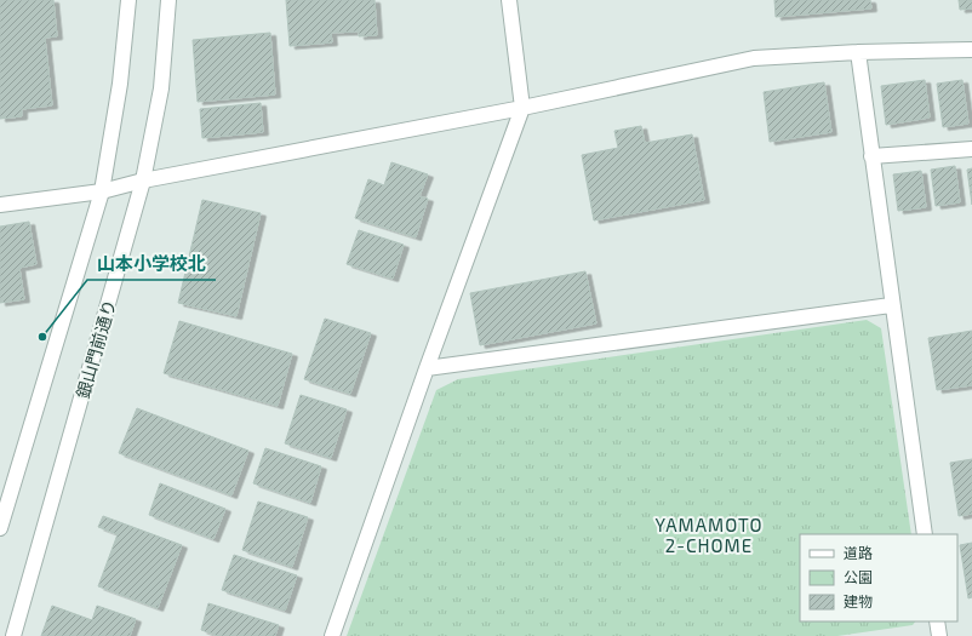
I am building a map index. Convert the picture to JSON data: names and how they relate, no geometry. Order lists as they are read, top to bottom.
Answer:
{
  "streets": {
    "street": ["銀山門前通り"]
  },
  "districts": ["YAMAMOTO 2-CHOME"],
  "places": ["山本小学校北"],
  "legend": ["道路", "公園", "建物"]
}
